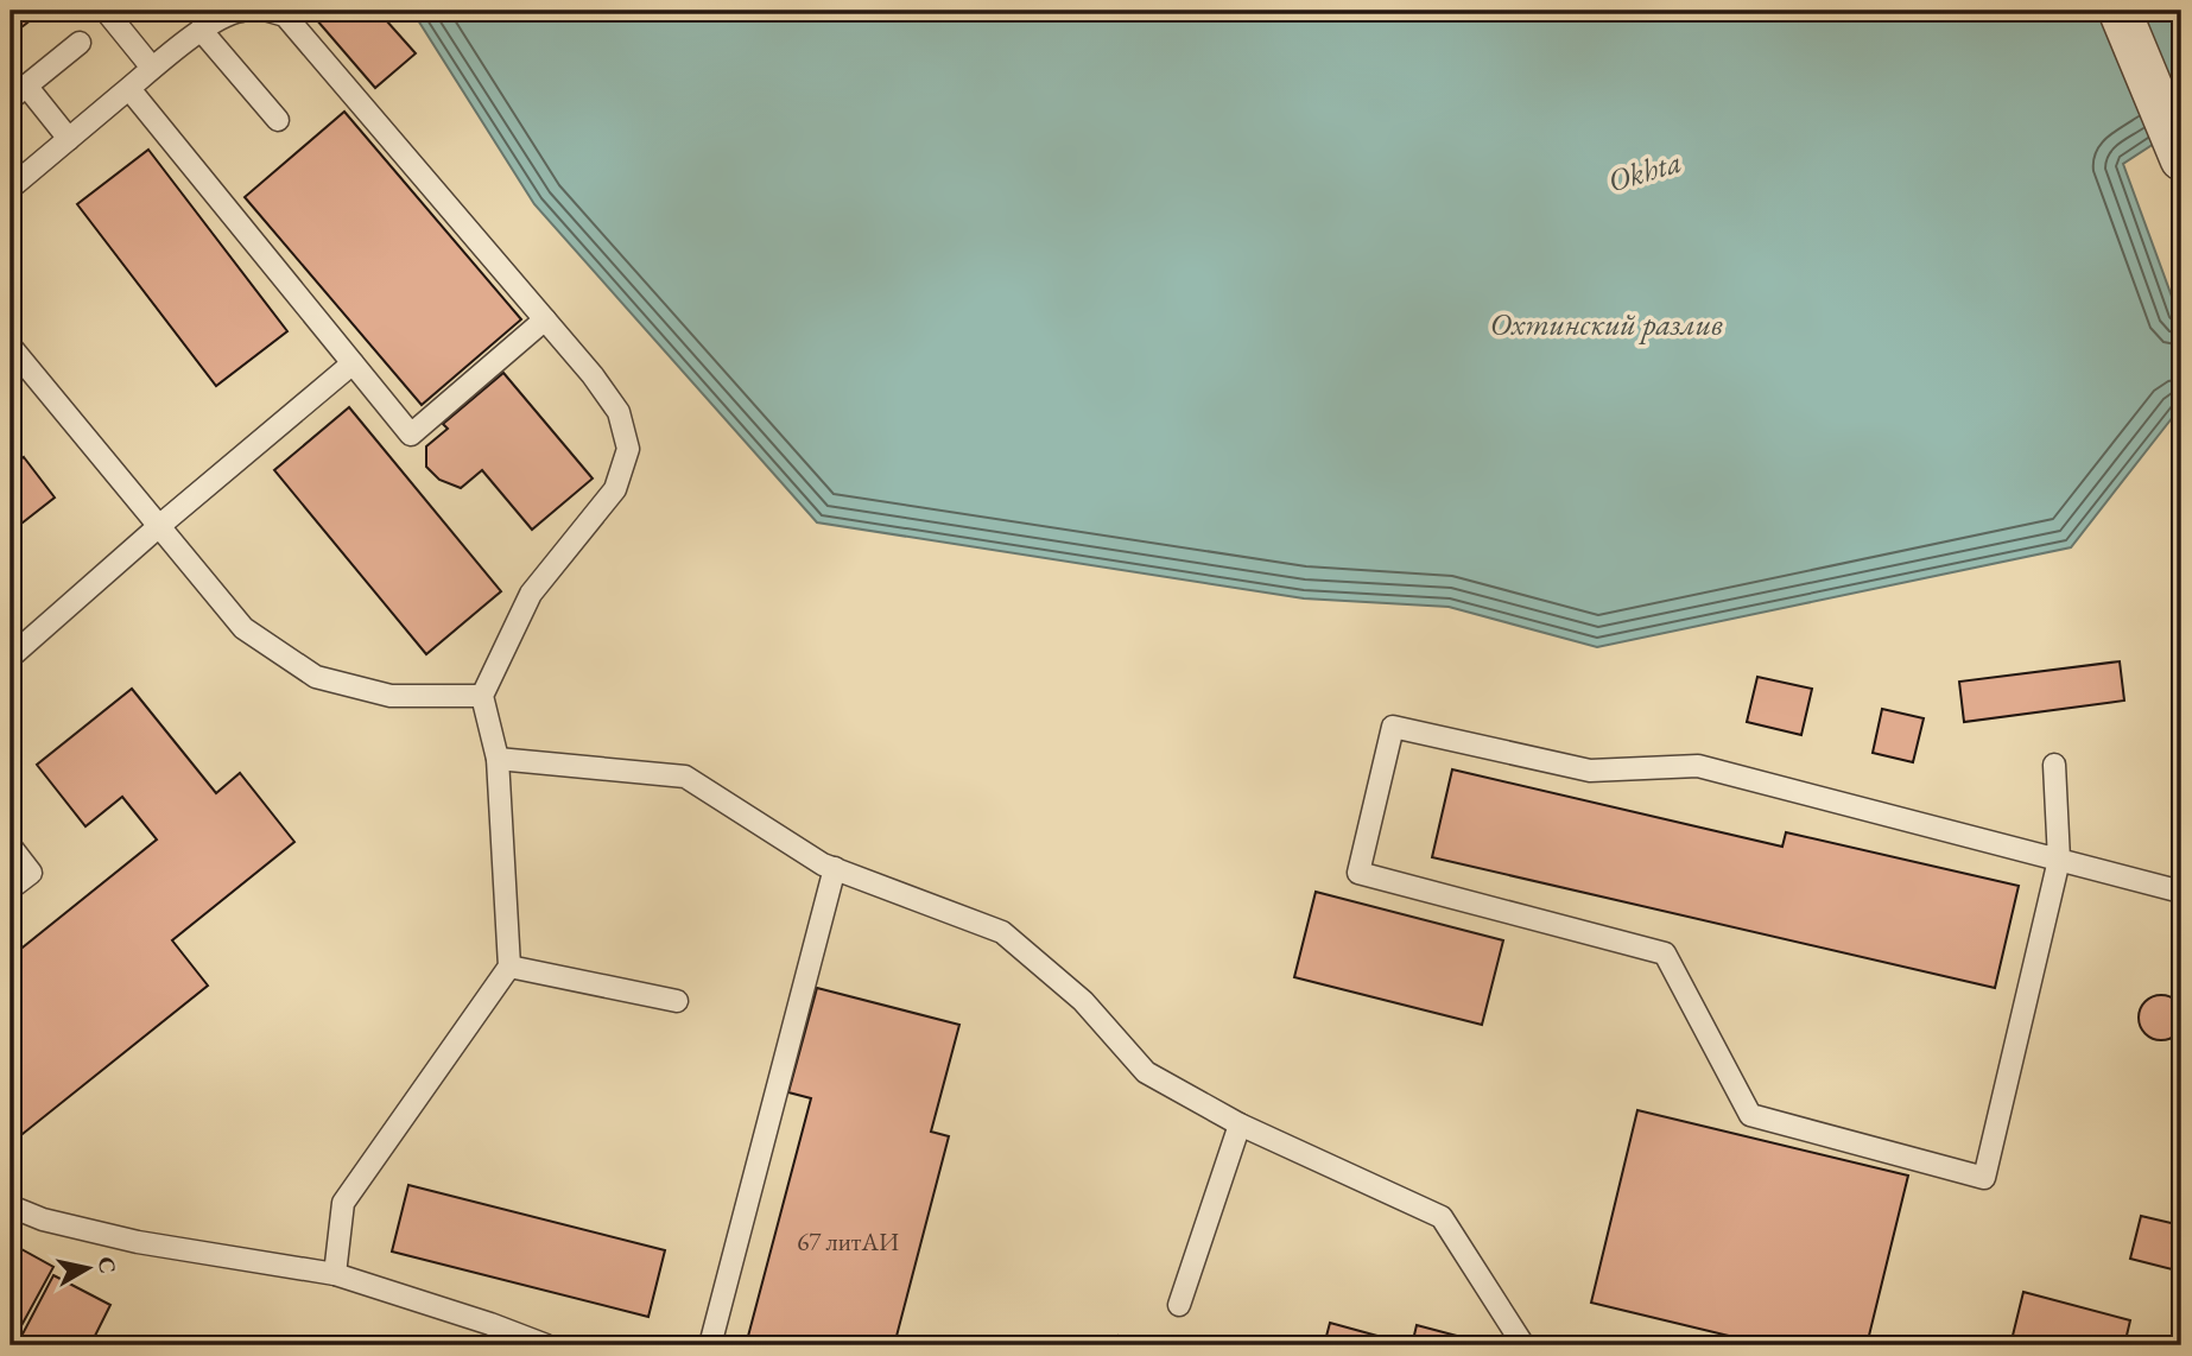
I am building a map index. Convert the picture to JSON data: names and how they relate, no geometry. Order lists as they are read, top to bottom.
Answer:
{
  "water": ["Okhta", "Охтинский разлив"],
  "house_numbers": ["67 литАИ"],
  "north": "right"
}
